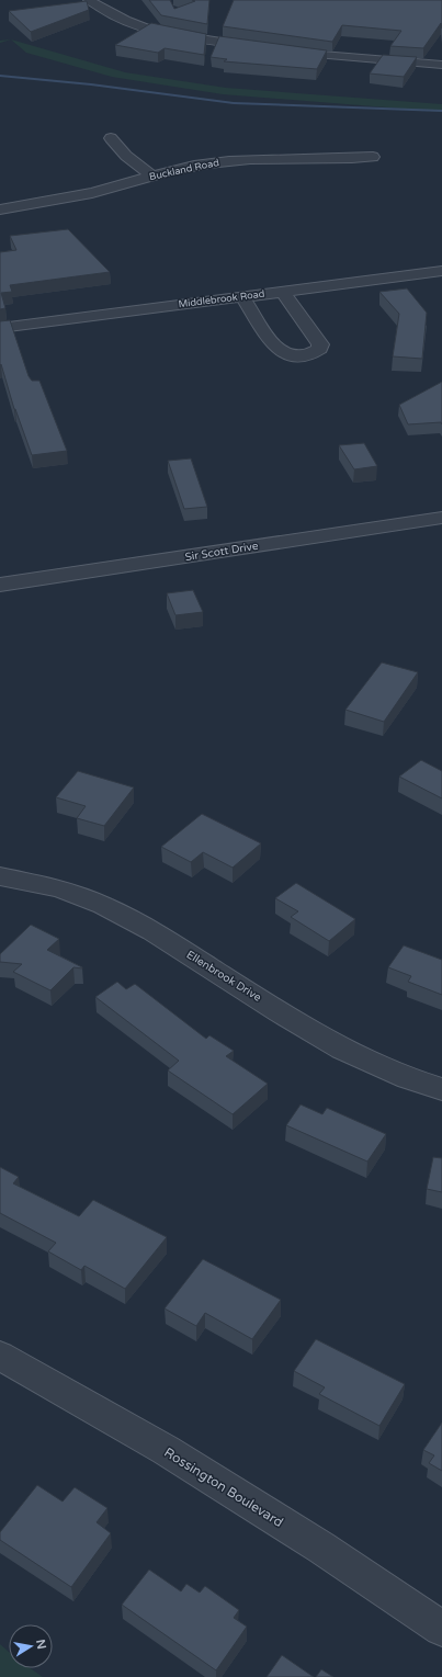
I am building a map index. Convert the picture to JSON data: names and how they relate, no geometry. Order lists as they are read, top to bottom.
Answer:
{
  "streets": {
    "street": [
      "Buckland Road",
      "Middlebrook Road",
      "Sir Scott Drive",
      "Ellenbrook Drive",
      "Rossington Boulevard"
    ]
  },
  "north": "right"
}
